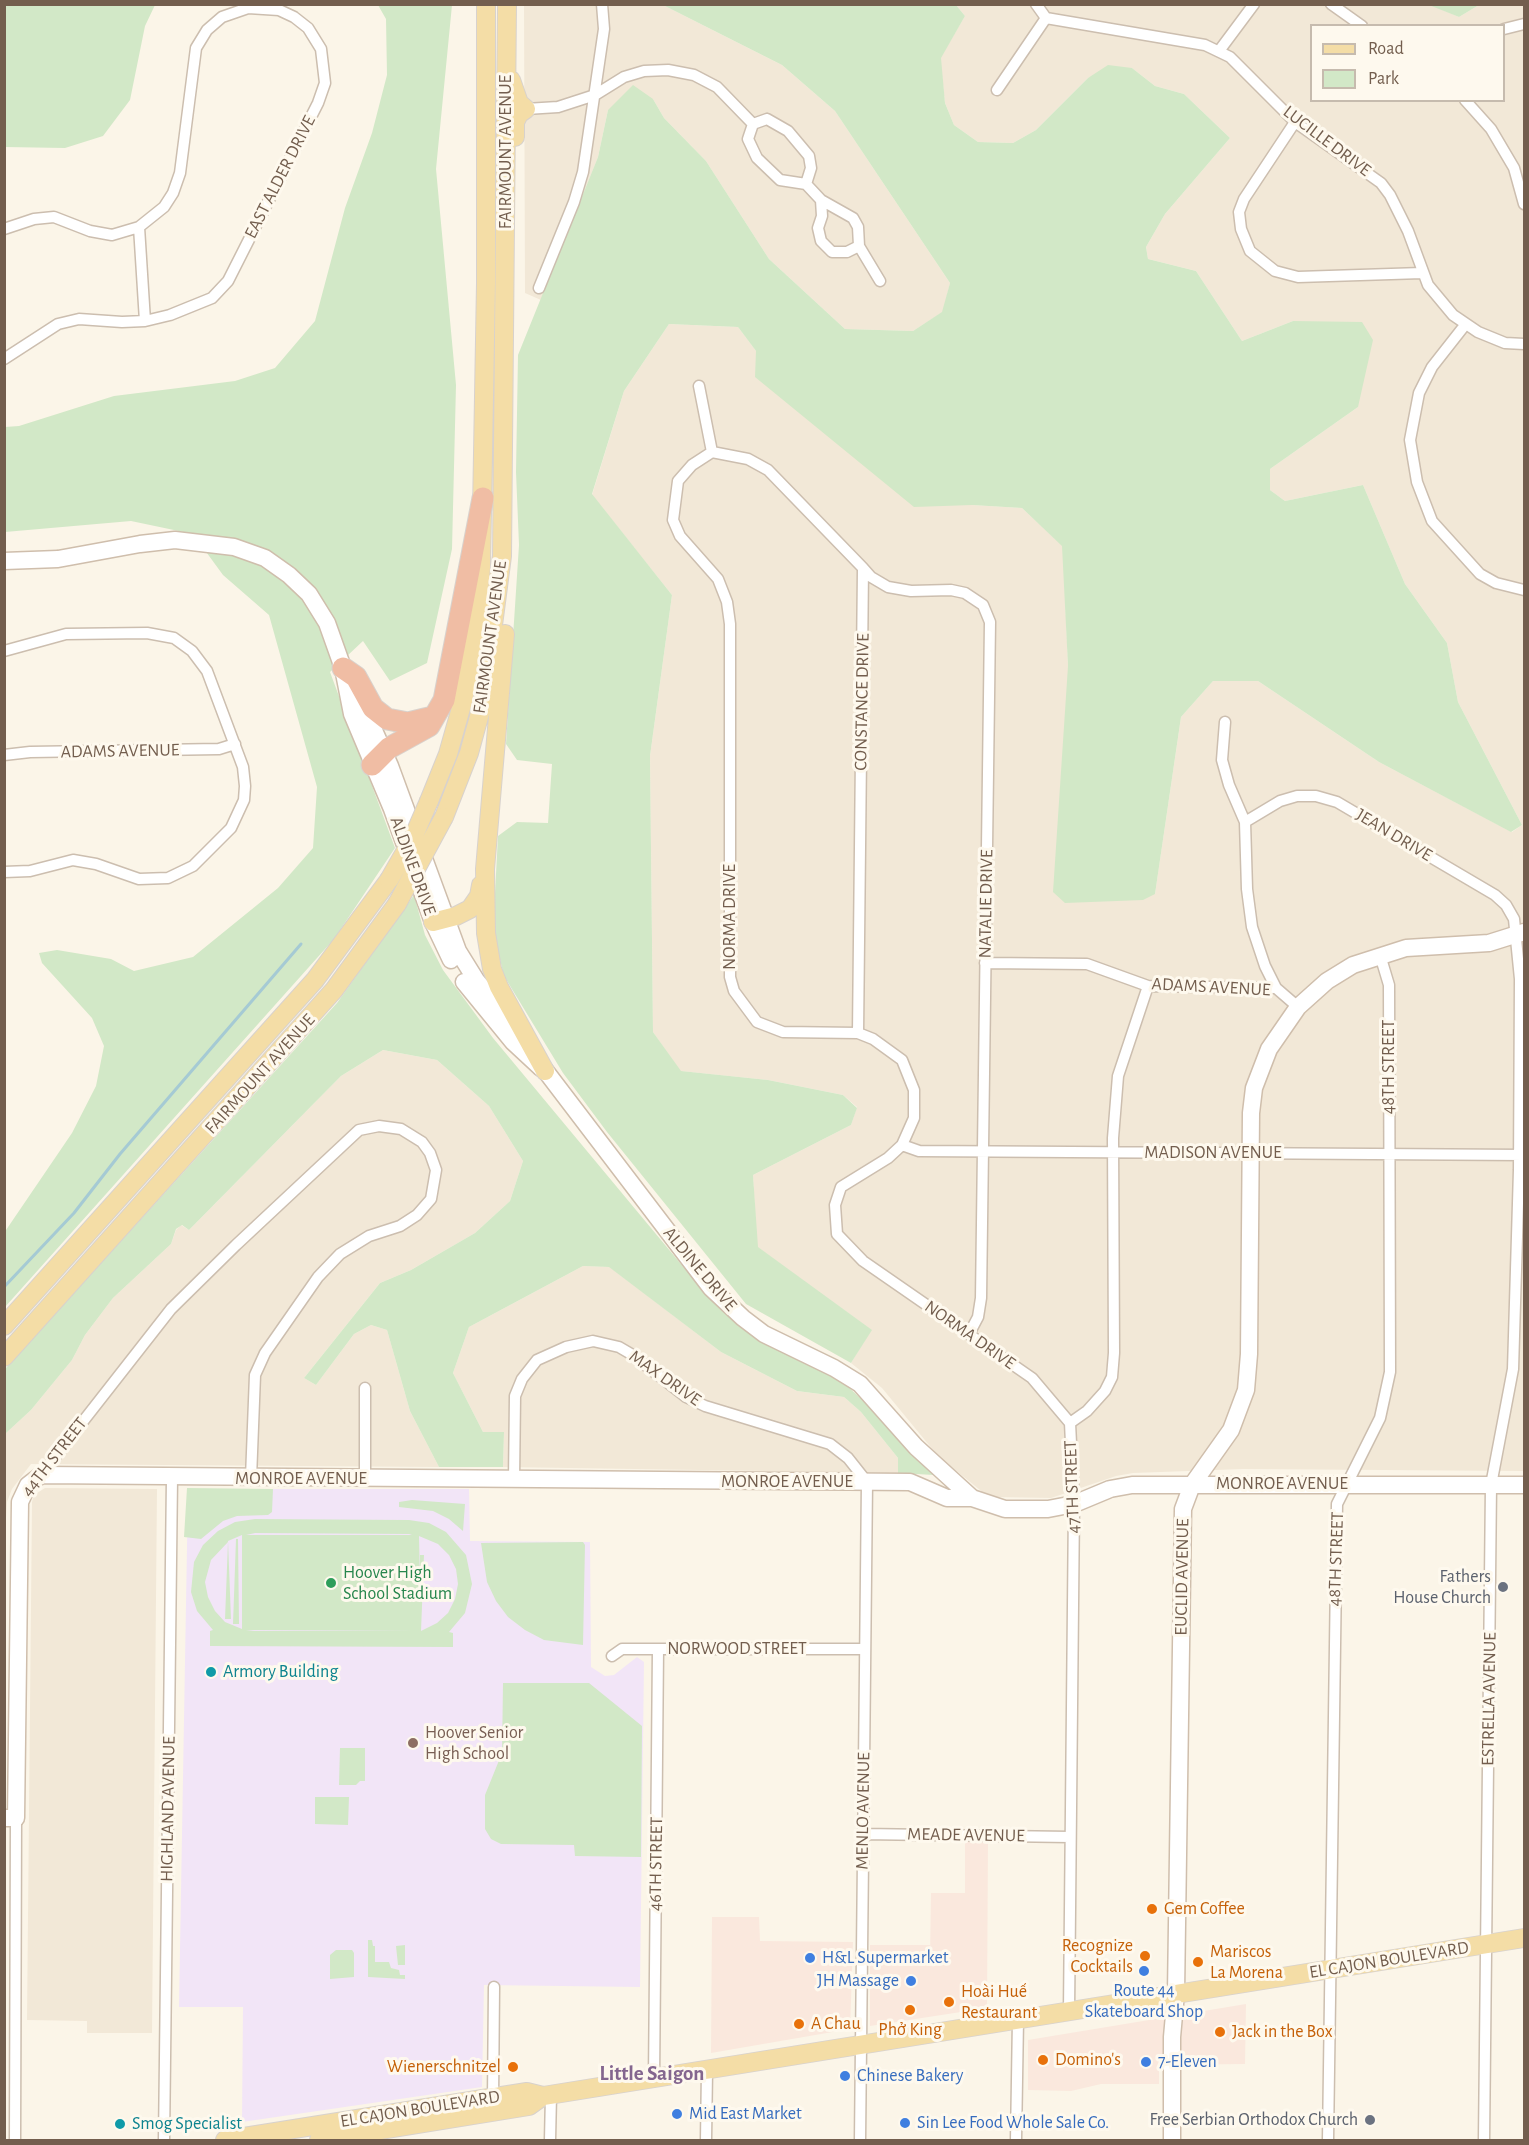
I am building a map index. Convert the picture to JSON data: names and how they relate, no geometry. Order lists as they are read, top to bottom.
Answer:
{
  "streets": {
    "main road": ["FAIRMOUNT AVENUE", "EL CAJON BOULEVARD"],
    "street": [
      "LUCILLE DRIVE",
      "EAST ALDER DRIVE",
      "CONSTANCE DRIVE",
      "ADAMS AVENUE",
      "JEAN DRIVE",
      "ALDINE DRIVE",
      "NATALIE DRIVE",
      "NORMA DRIVE",
      "48TH STREET",
      "MADISON AVENUE",
      "MAX DRIVE",
      "44TH STREET",
      "MONROE AVENUE",
      "47TH STREET",
      "EUCLID AVENUE",
      "NORWOOD STREET",
      "ESTRELLA AVENUE",
      "HIGHLAND AVENUE",
      "MENLO AVENUE",
      "MEADE AVENUE",
      "46TH STREET"
    ]
  },
  "crossings": [
    ["CONSTANCE DRIVE", "NATALIE DRIVE"],
    ["CONSTANCE DRIVE", "NORMA DRIVE"],
    ["ADAMS AVENUE", "NATALIE DRIVE"],
    ["ADAMS AVENUE", "47TH STREET"],
    ["ADAMS AVENUE", "EUCLID AVENUE"],
    ["JEAN DRIVE", "ESTRELLA AVENUE"],
    ["ALDINE DRIVE", "MONROE AVENUE"],
    ["NATALIE DRIVE", "NORMA DRIVE"],
    ["NATALIE DRIVE", "MADISON AVENUE"],
    ["NORMA DRIVE", "MADISON AVENUE"],
    ["NORMA DRIVE", "47TH STREET"],
    ["48TH STREET", "MADISON AVENUE"],
    ["48TH STREET", "MONROE AVENUE"],
    ["48TH STREET", "EL CAJON BOULEVARD"],
    ["MADISON AVENUE", "47TH STREET"],
    ["MADISON AVENUE", "EUCLID AVENUE"],
    ["MADISON AVENUE", "ESTRELLA AVENUE"],
    ["MAX DRIVE", "MONROE AVENUE"],
    ["MAX DRIVE", "MENLO AVENUE"],
    ["44TH STREET", "MONROE AVENUE"],
    ["MONROE AVENUE", "47TH STREET"],
    ["MONROE AVENUE", "EUCLID AVENUE"],
    ["MONROE AVENUE", "ESTRELLA AVENUE"],
    ["MONROE AVENUE", "HIGHLAND AVENUE"],
    ["MONROE AVENUE", "MENLO AVENUE"],
    ["47TH STREET", "MEADE AVENUE"],
    ["47TH STREET", "EL CAJON BOULEVARD"],
    ["EUCLID AVENUE", "EL CAJON BOULEVARD"],
    ["NORWOOD STREET", "MENLO AVENUE"],
    ["NORWOOD STREET", "46TH STREET"],
    ["ESTRELLA AVENUE", "EL CAJON BOULEVARD"],
    ["MENLO AVENUE", "MEADE AVENUE"],
    ["MENLO AVENUE", "EL CAJON BOULEVARD"],
    ["46TH STREET", "EL CAJON BOULEVARD"]
  ],
  "districts": ["Little Saigon"],
  "places": [
    "Hoover High School Stadium",
    "Fathers House Church",
    "Armory Building",
    "Hoover Senior High School",
    "Gem Coffee",
    "Recognize Cocktails",
    "H&L Supermarket",
    "Mariscos La Morena",
    "Route 44 Skateboard Shop",
    "JH Massage",
    "Hoài Huế Restaurant",
    "Phở King",
    "A Chau",
    "Jack in the Box",
    "Domino's",
    "7-Eleven",
    "Wienerschnitzel",
    "Chinese Bakery",
    "Mid East Market",
    "Free Serbian Orthodox Church",
    "Sin Lee Food Whole Sale Co.",
    "Smog Specialist"
  ],
  "legend": ["Road", "Park"]
}
